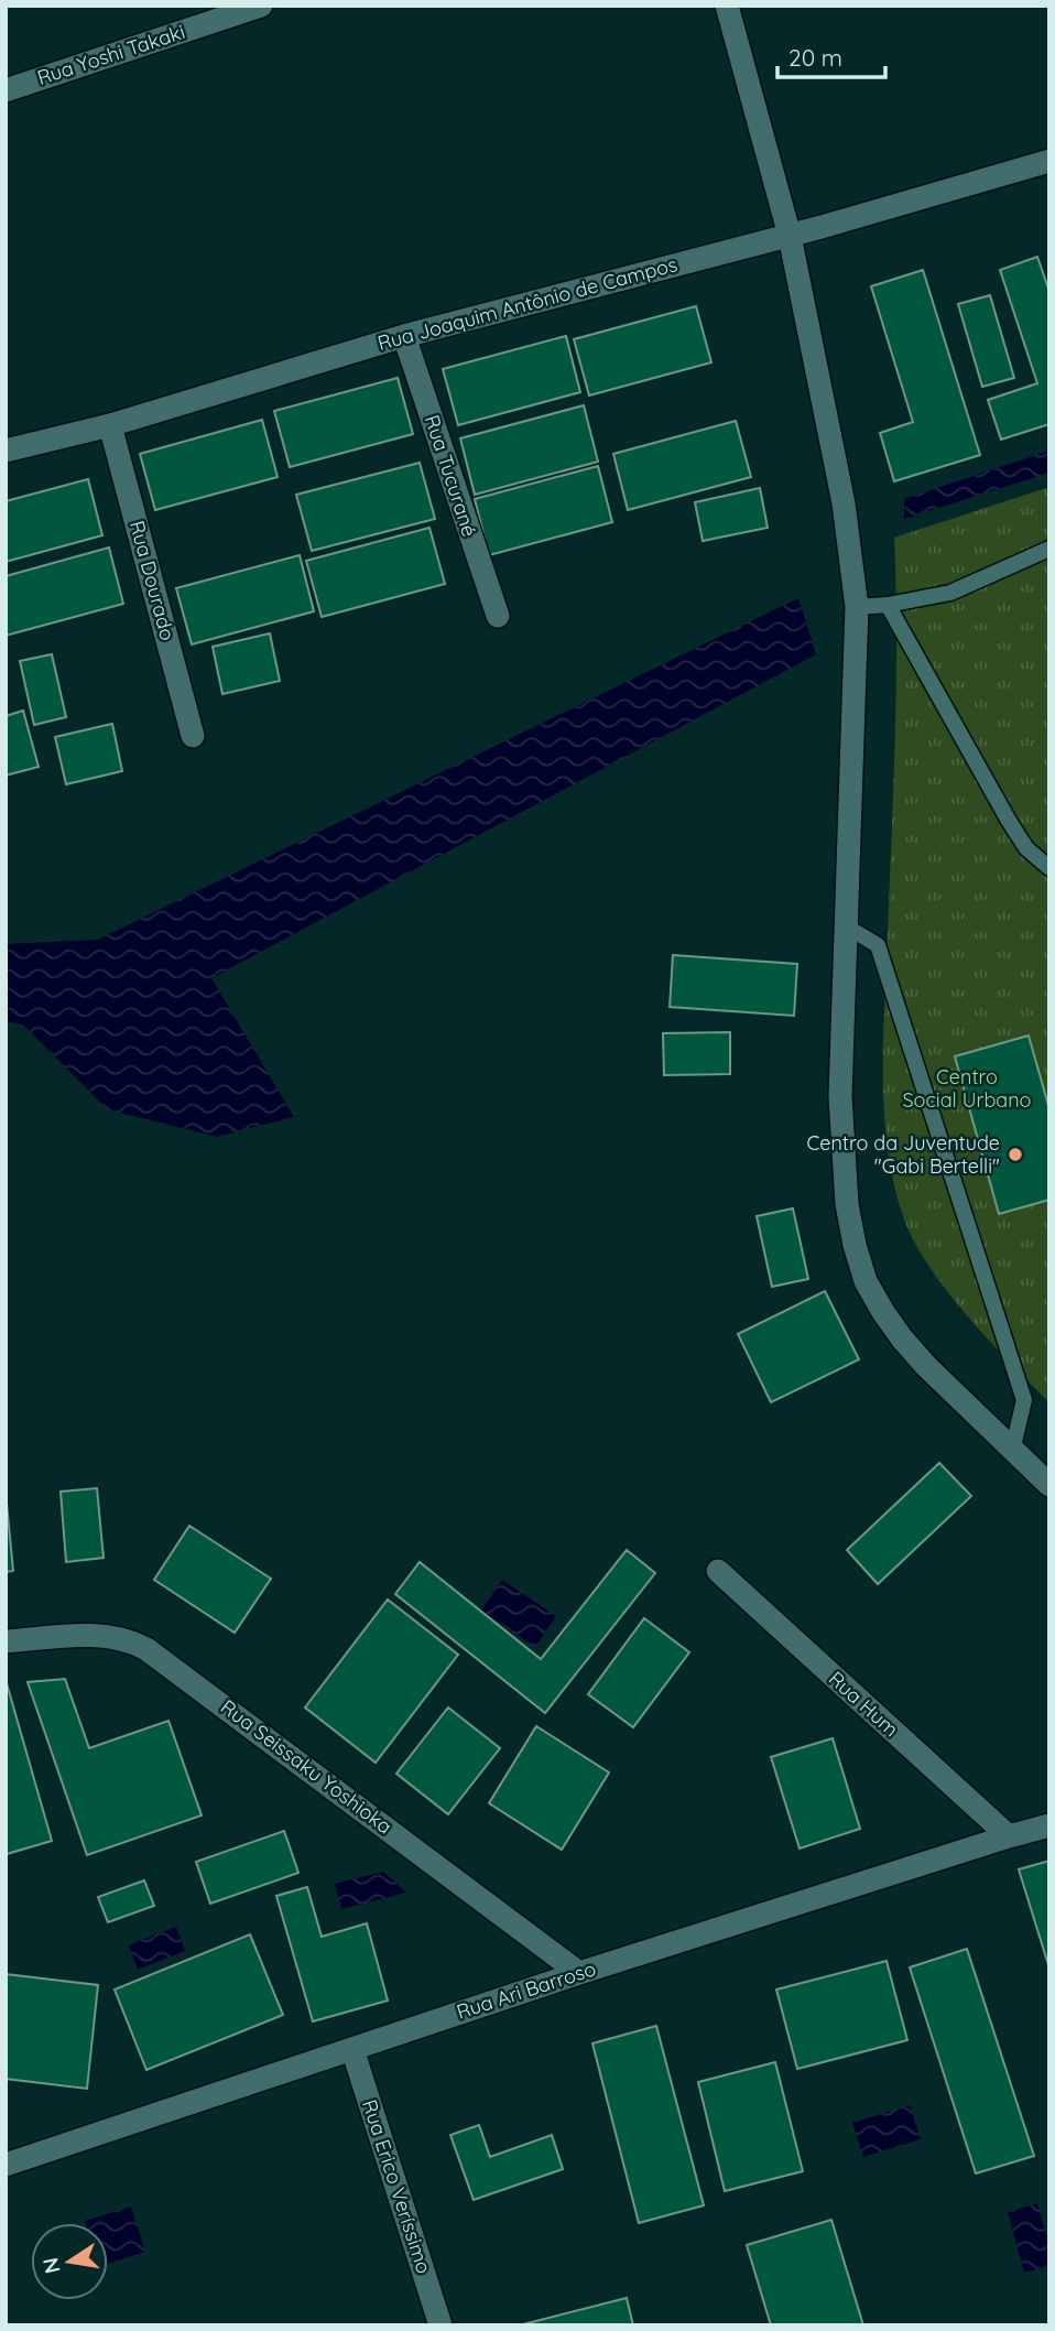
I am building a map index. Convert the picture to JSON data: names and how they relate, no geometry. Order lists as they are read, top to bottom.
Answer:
{
  "streets": {
    "street": [
      "Rua Yoshi Takaki",
      "Rua Joaquim Antônio de Campos",
      "Rua Tucurané",
      "Rua Dourado",
      "Rua Hum",
      "Rua Seissaku Yoshioka",
      "Rua Ari Barroso",
      "Rua Erico Veríssimo"
    ]
  },
  "crossings": [
    ["Rua Joaquim Antônio de Campos", "Rua Tucurané"],
    ["Rua Joaquim Antônio de Campos", "Rua Dourado"],
    ["Rua Hum", "Rua Ari Barroso"],
    ["Rua Seissaku Yoshioka", "Rua Ari Barroso"],
    ["Rua Ari Barroso", "Rua Erico Veríssimo"]
  ],
  "parks": ["Centro Social Urbano"],
  "places": ["Centro da Juventude \"Gabi Bertelli\""],
  "scale_bar": "20 m",
  "north": "left"
}
